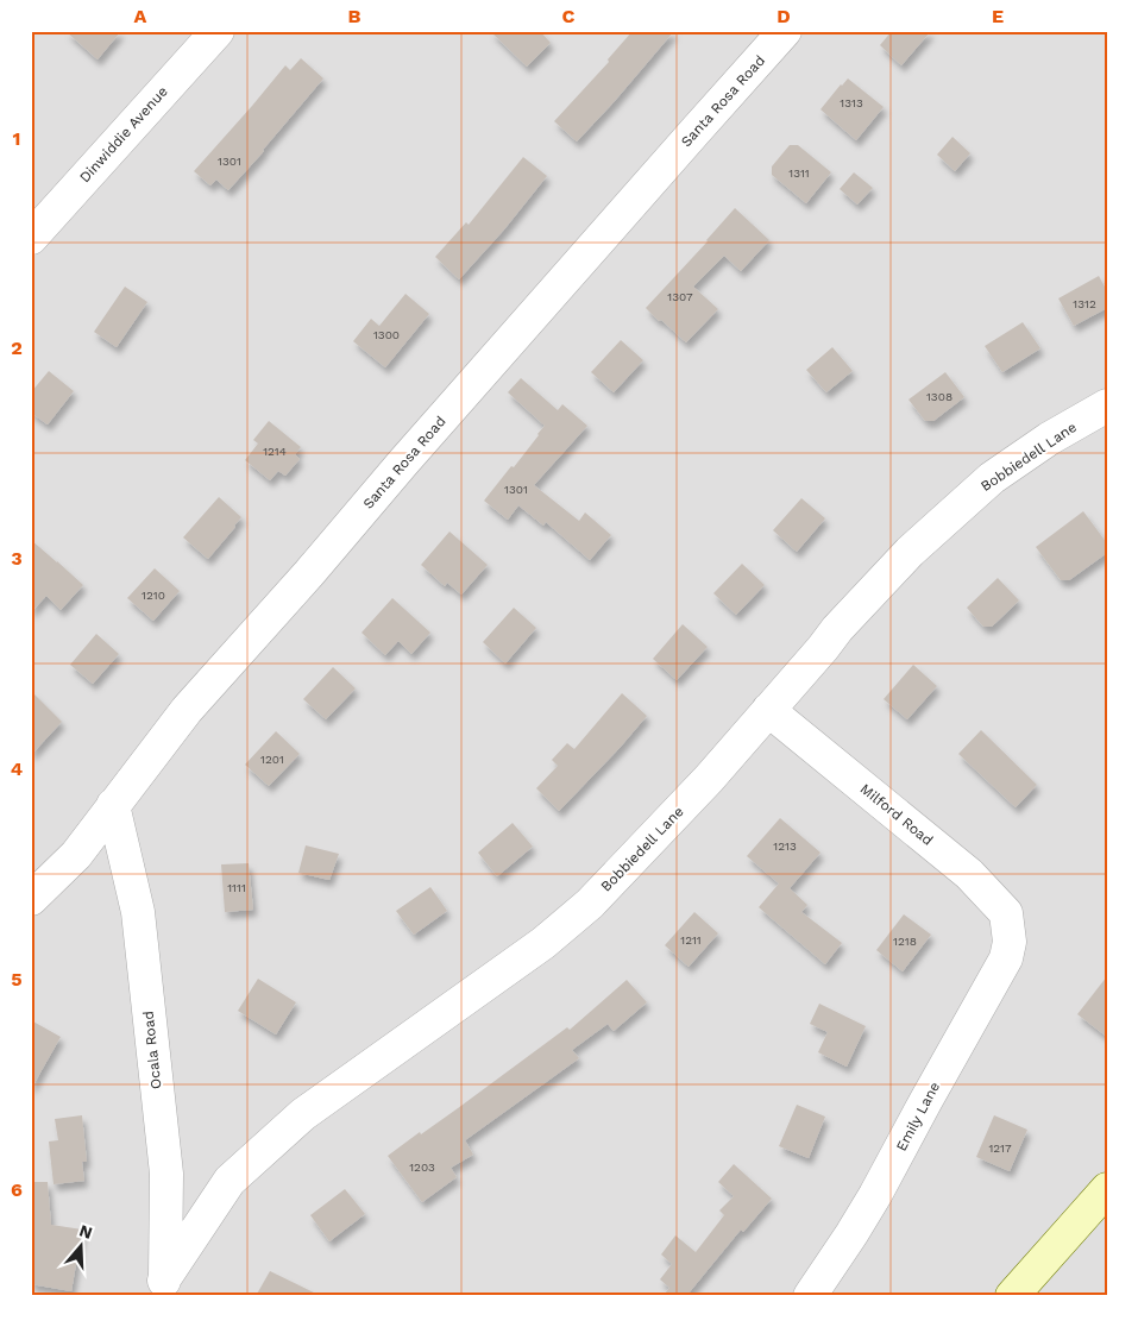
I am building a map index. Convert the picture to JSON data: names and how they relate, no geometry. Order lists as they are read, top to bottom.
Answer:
{
  "streets": {
    "street": [
      "Santa Rosa Road",
      "Dinwiddie Avenue",
      "Bobbiedell Lane",
      "Milford Road",
      "Ocala Road",
      "Emily Lane"
    ]
  },
  "crossings": [
    ["Santa Rosa Road", "Ocala Road"],
    ["Bobbiedell Lane", "Milford Road"],
    ["Bobbiedell Lane", "Ocala Road"],
    ["Milford Road", "Emily Lane"]
  ],
  "house_numbers": [
    "1313",
    "1301",
    "1311",
    "1307",
    "1312",
    "1300",
    "1308",
    "1214",
    "1301",
    "1210",
    "1201",
    "1213",
    "1111",
    "1211",
    "1218",
    "1217",
    "1203"
  ],
  "north": "top",
  "grid": {
    "columns": [
      "A",
      "B",
      "C",
      "D",
      "E"
    ],
    "rows": [
      "1",
      "2",
      "3",
      "4",
      "5",
      "6"
    ]
  }
}
